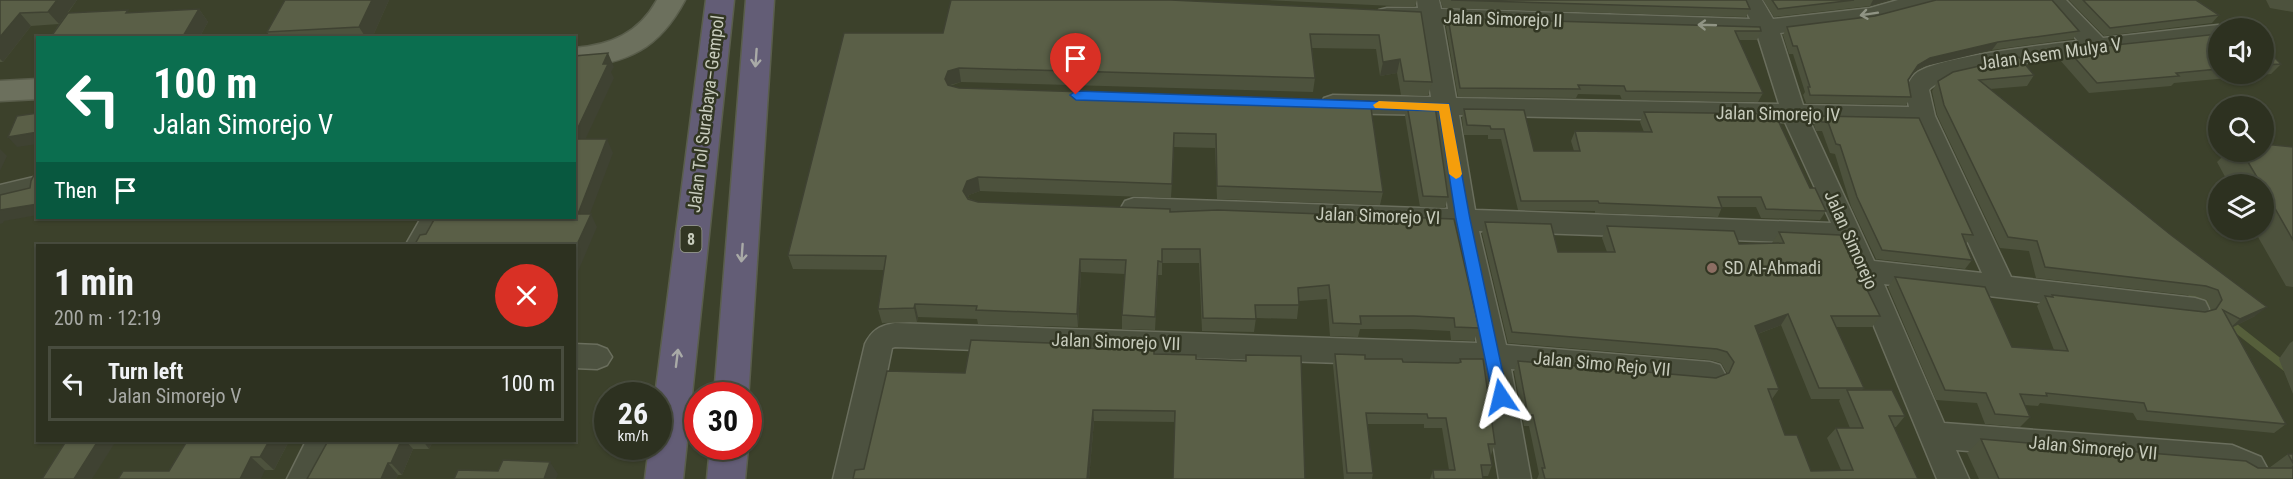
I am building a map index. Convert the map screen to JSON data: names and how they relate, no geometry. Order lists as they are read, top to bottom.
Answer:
{
  "streets": {
    "highway": ["Jalan Tol Surabaya–Gempol", "8"],
    "street": [
      "Jalan Simorejo II",
      "Jalan Asem Mulya V",
      "Jalan Simorejo IV",
      "Jalan Simorejo VI",
      "Jalan Simorejo",
      "Jalan Simorejo VII",
      "Jalan Simo Rejo VII"
    ]
  },
  "crossings": [
    ["Jalan Simorejo II", "Jalan Simorejo"],
    ["Jalan Asem Mulya V", "Jalan Simorejo IV"],
    ["Jalan Simorejo IV", "Jalan Simorejo"],
    ["Jalan Simorejo VI", "Jalan Simorejo"],
    ["Jalan Simorejo", "Jalan Simorejo VII"],
    ["Jalan Simorejo VII", "Jalan Simo Rejo VII"]
  ],
  "one_way": ["Jalan Simorejo II"],
  "places": ["SD Al-Ahmadi"],
  "page": {
    "turn": ["100 m", "Jalan Simorejo V"],
    "then": "Then",
    "heading": ["1 min", "200 m · 12:19"],
    "list": [
      {
        "name": "Turn left",
        "note": "Jalan Simorejo V",
        "value": "100 m"
      }
    ],
    "speed": "26 km/h",
    "limit": "30"
  }
}
